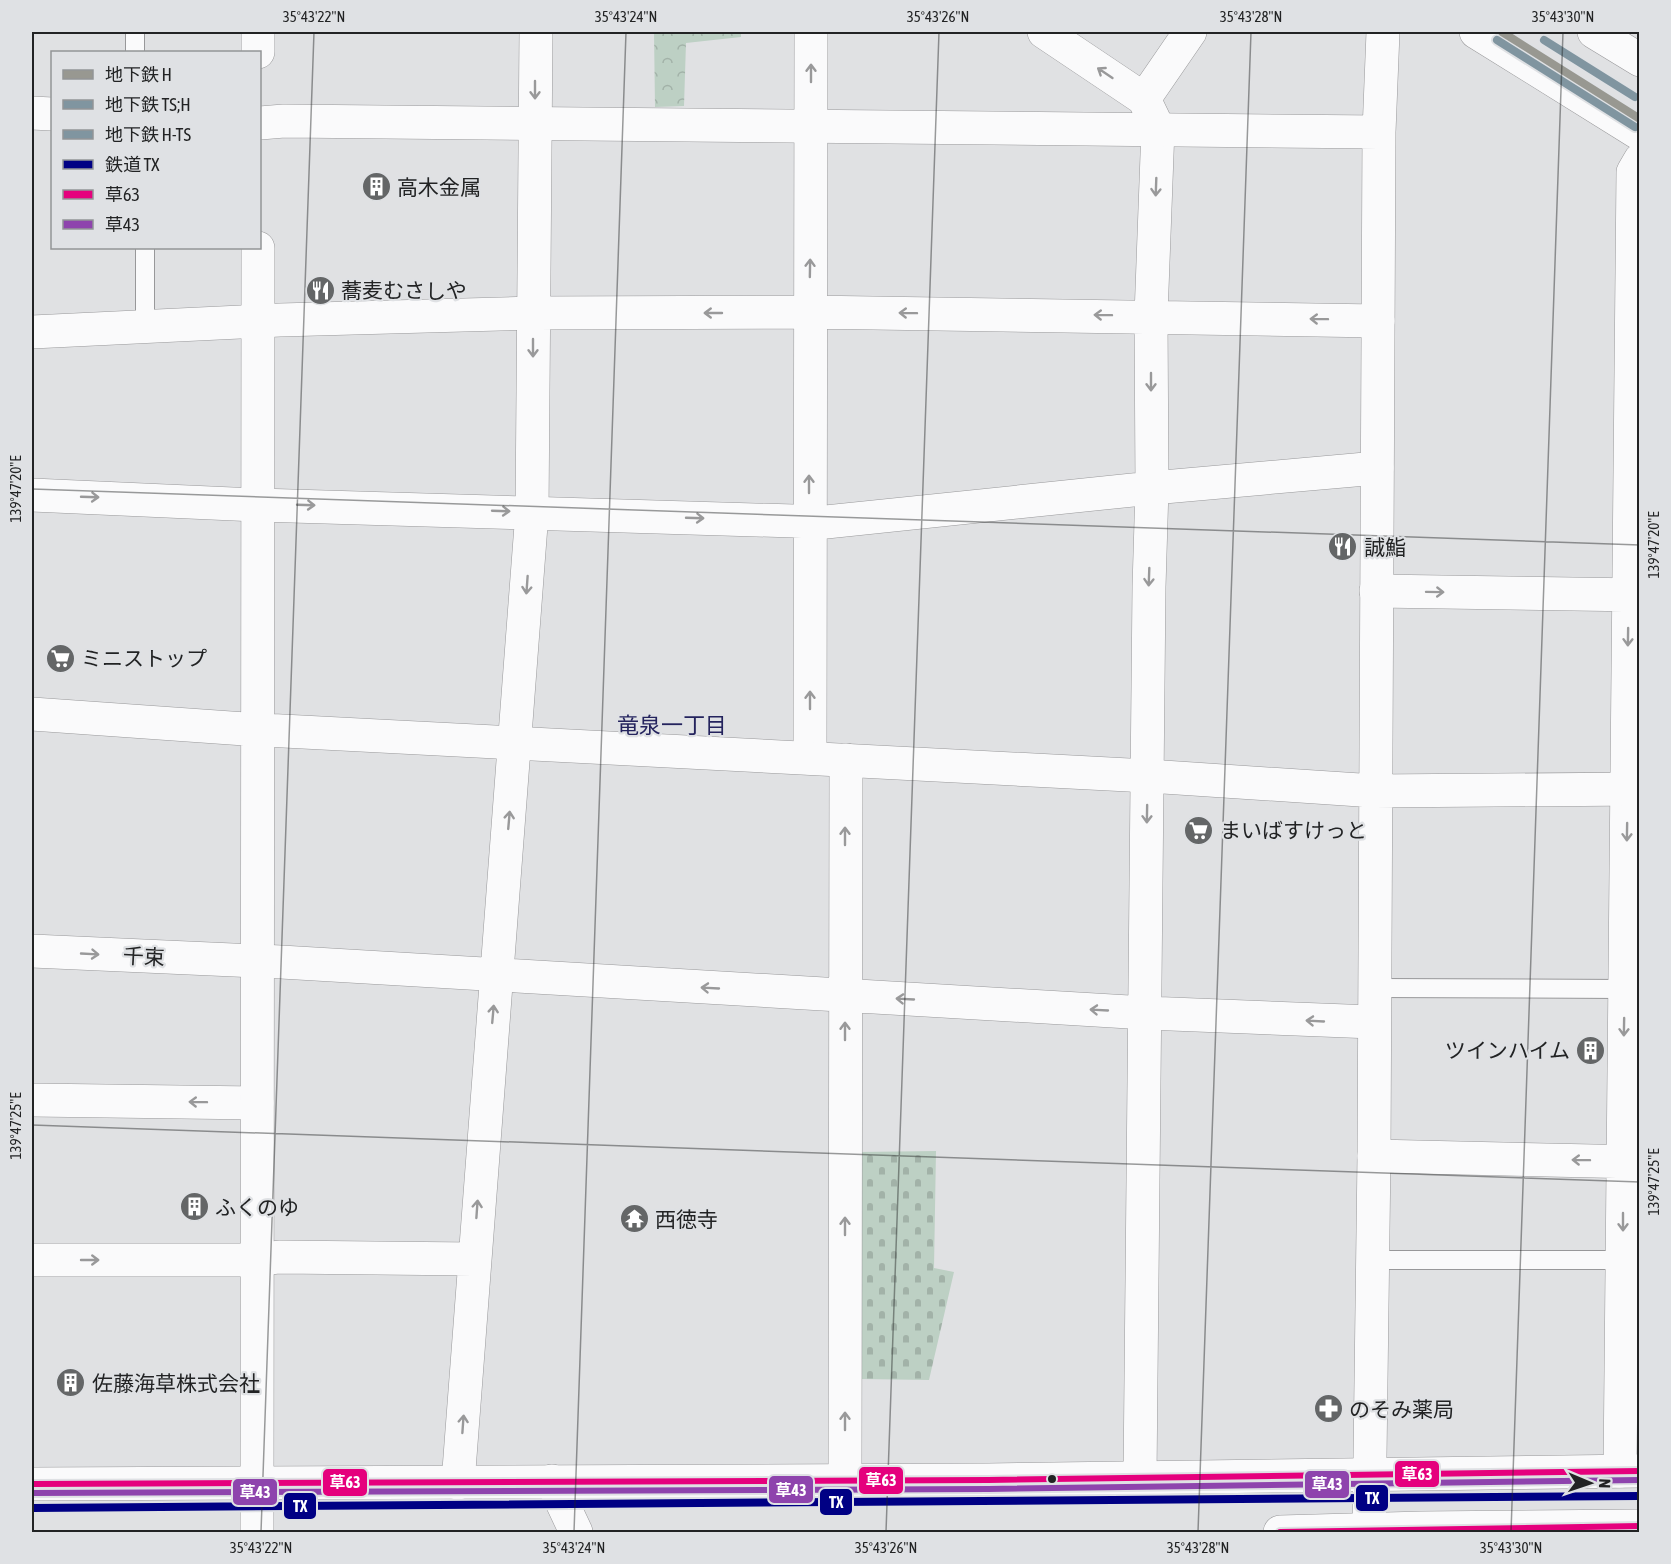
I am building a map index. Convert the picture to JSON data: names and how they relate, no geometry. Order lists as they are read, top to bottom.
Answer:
{
  "streets": {
    "main road": ["千束"]
  },
  "districts": ["竜泉一丁目"],
  "places": {
    "building": [
      "高木金属",
      "ツインハイム",
      "ふくのゆ",
      "佐藤海草株式会社"
    ],
    "restaurant": ["蕎麦むさしや", "誠鮨"],
    "supermarket": ["ミニストップ", "まいばすけっと"],
    "temple": ["西徳寺"],
    "pharmacy": ["のそみ薬局"]
  },
  "lines": [
    "metro line H",
    "metro line TS;H",
    "metro line H-TS",
    "transit line 草63",
    "transit line 草43",
    "rail line TX"
  ],
  "legend": [
    "地下鉄 H",
    "地下鉄 TS;H",
    "地下鉄 H-TS",
    "鉄道 TX",
    "草63",
    "草43"
  ],
  "north": "right",
  "coordinates": [
    "35°43'22\"N",
    "35°43'24\"N",
    "35°43'26\"N",
    "35°43'28\"N",
    "35°43'30\"N",
    "139°47'20\"E",
    "139°47'25\"E"
  ]
}
